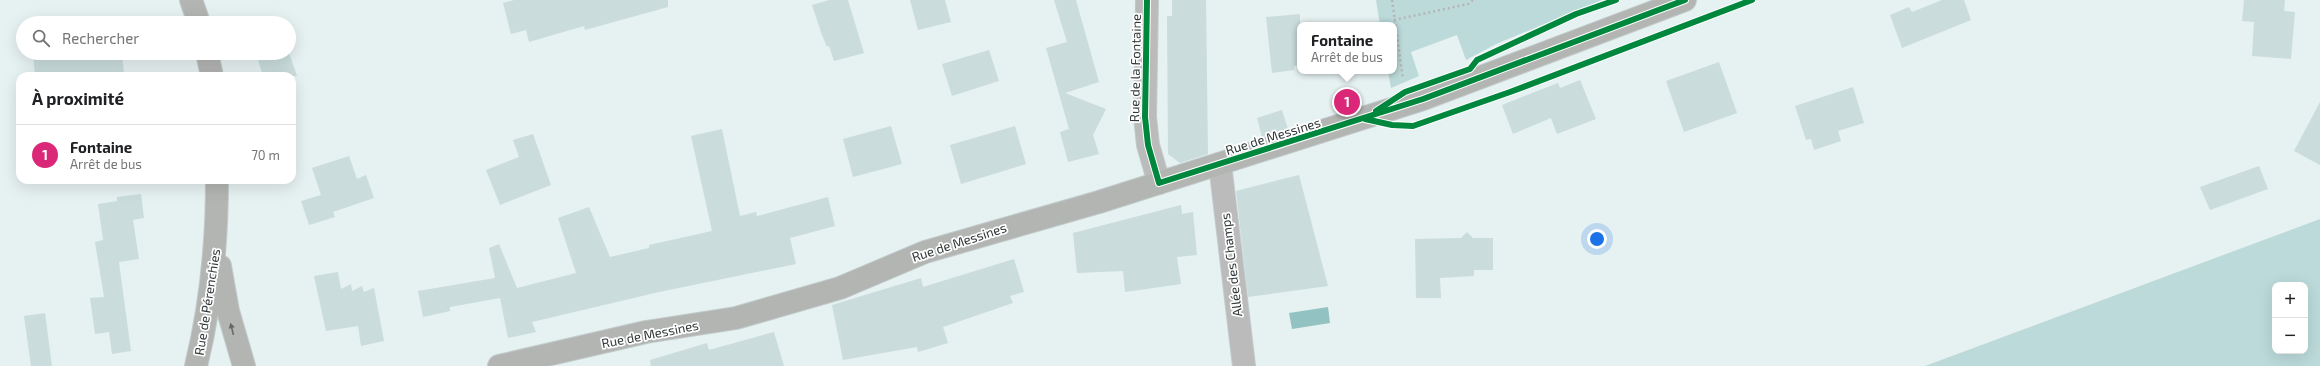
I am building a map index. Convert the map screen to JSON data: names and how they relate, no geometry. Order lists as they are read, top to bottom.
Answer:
{
  "streets": {
    "main road": ["Rue de Messines", "Rue de Pérenchies"],
    "street": ["Rue de la Fontaine", "Allée des Champs"]
  },
  "crossings": [
    ["Rue de la Fontaine", "Rue de Messines"],
    ["Rue de Messines", "Allée des Champs"]
  ],
  "page": {
    "search": "Rechercher",
    "popup": ["Fontaine", "Arrêt de bus"],
    "heading": "À proximité",
    "pins": "1",
    "list": [
      {
        "mark": "1",
        "name": "Fontaine",
        "note": "Arrêt de bus",
        "value": "70 m"
      }
    ],
    "map_buttons": ["+", "−"]
  }
}
